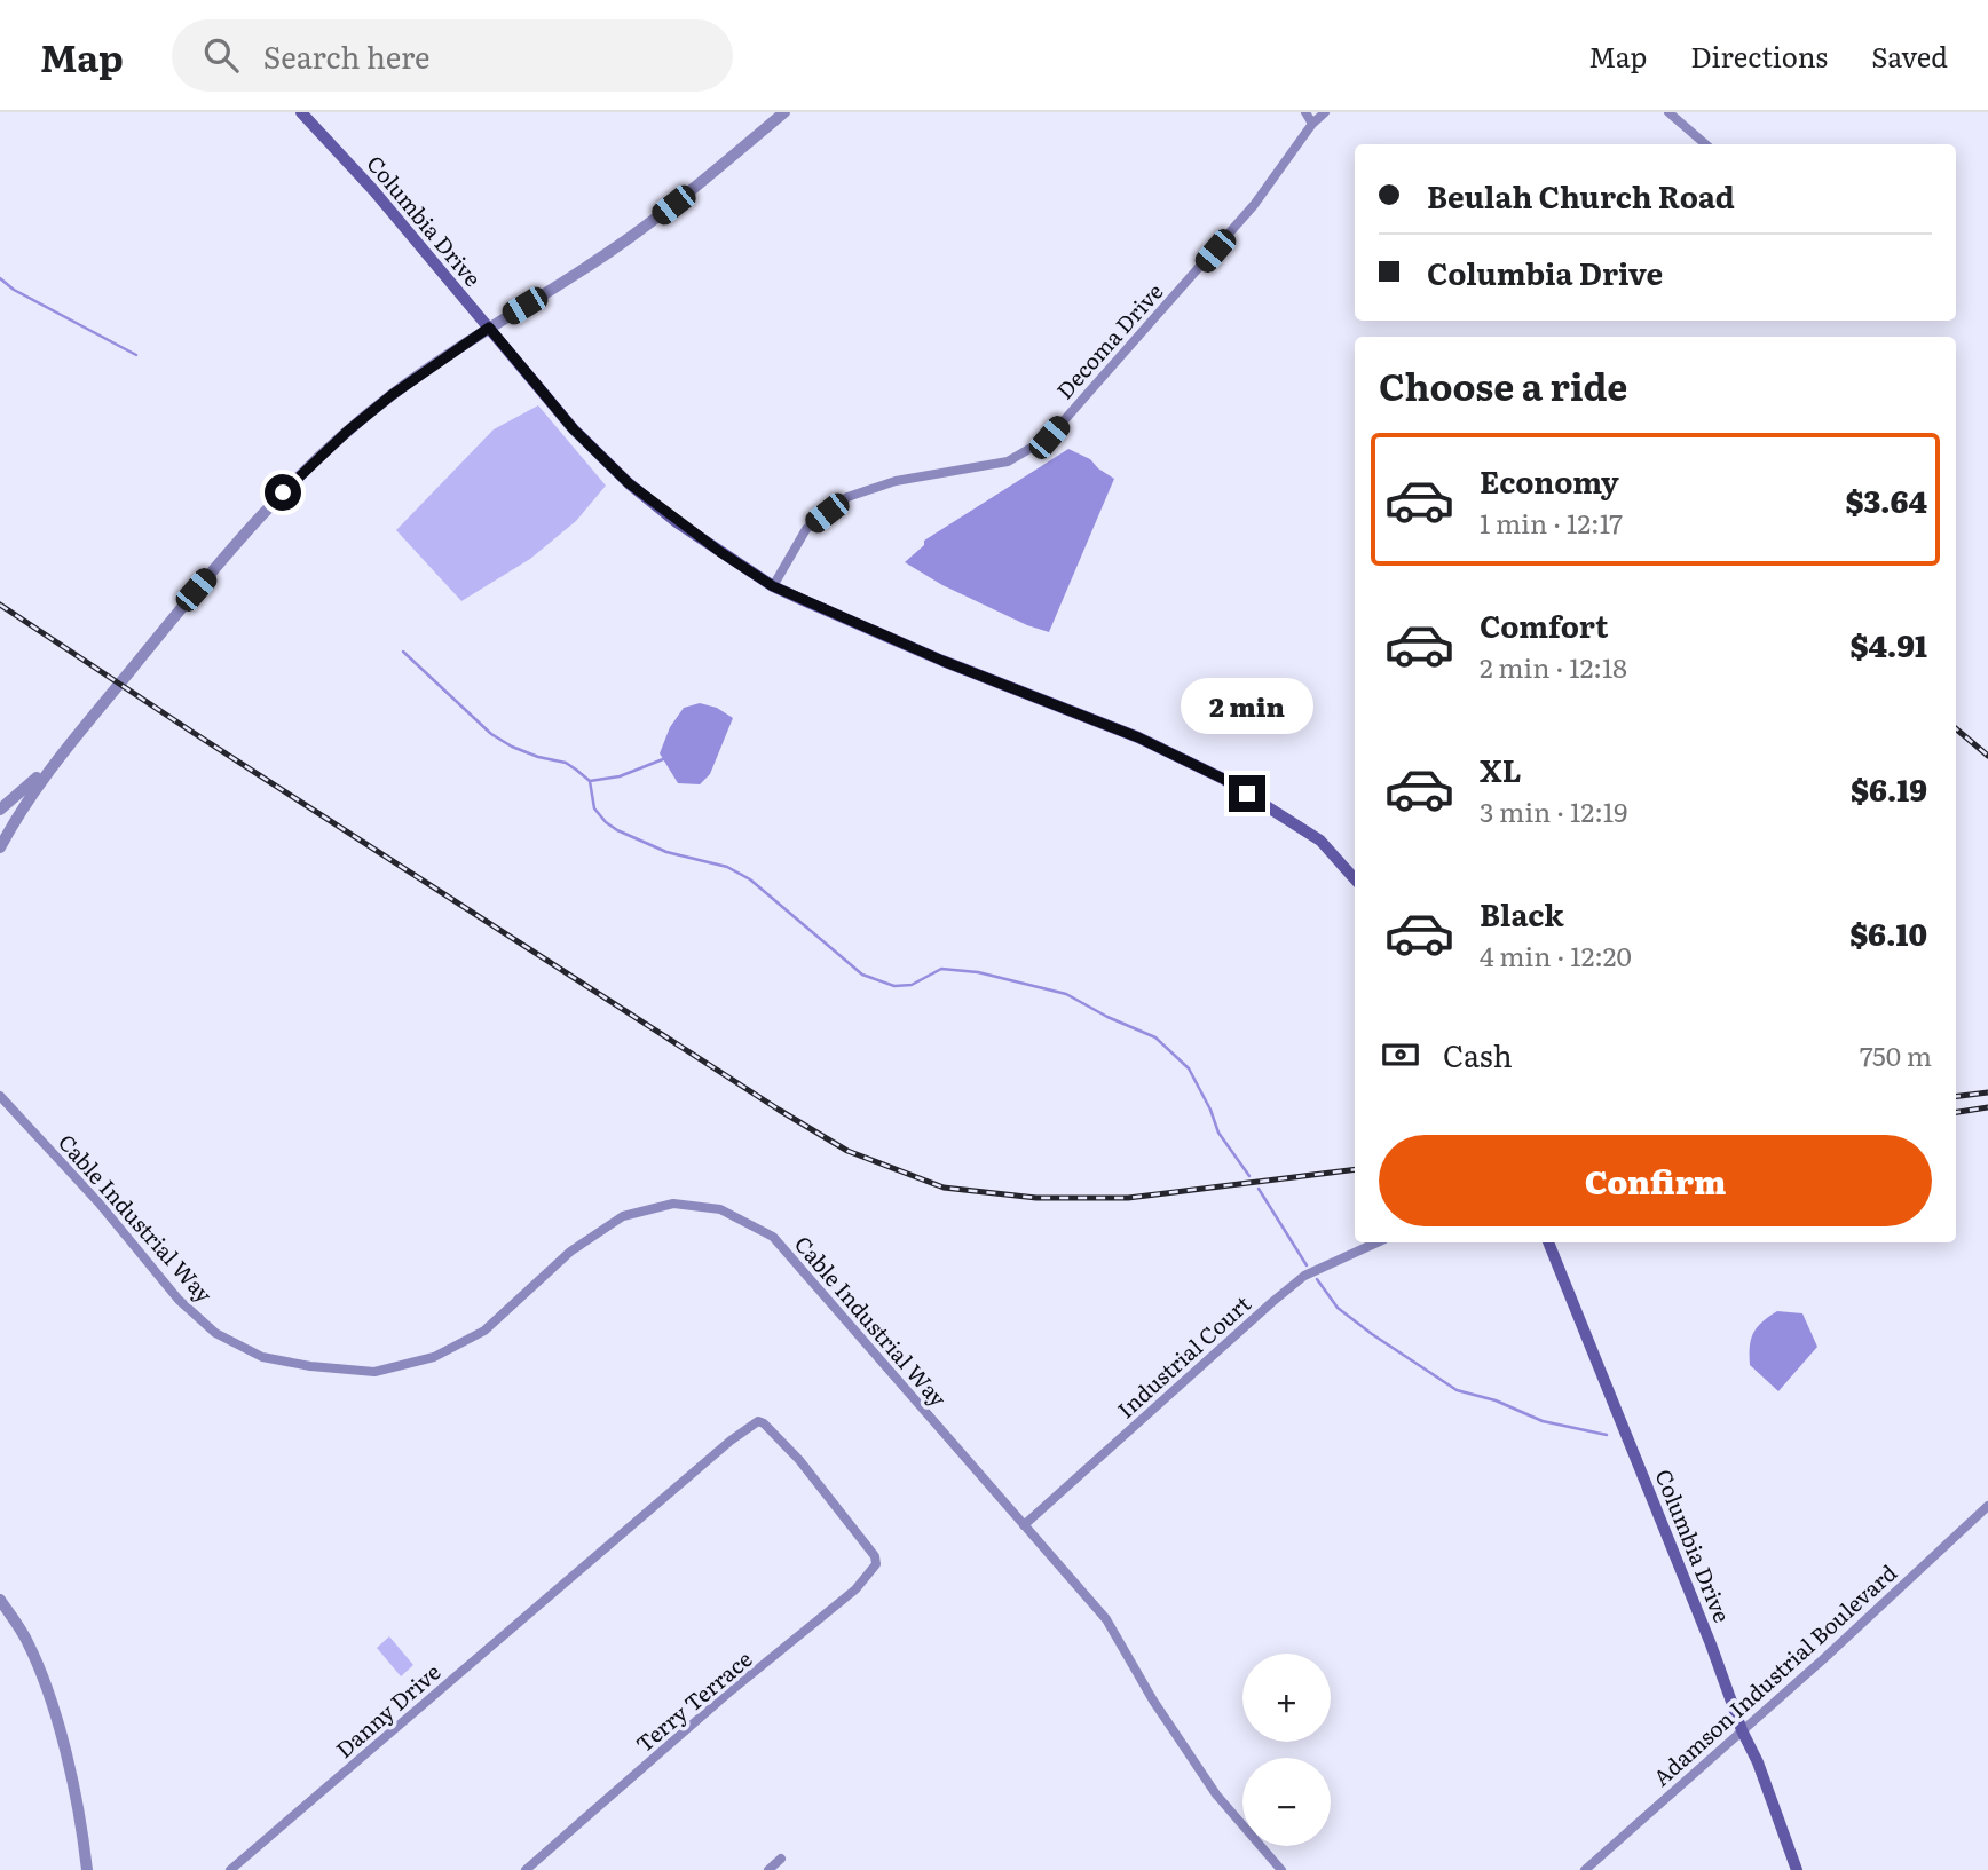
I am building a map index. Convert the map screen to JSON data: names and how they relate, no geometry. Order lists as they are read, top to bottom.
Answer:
{
  "streets": {
    "main road": ["Columbia Drive"],
    "street": [
      "Decoma Drive",
      "Cable Industrial Way",
      "Industrial Court",
      "Adamson Industrial Boulevard",
      "Terry Terrace",
      "Danny Drive"
    ]
  },
  "crossings": [
    ["Columbia Drive", "Decoma Drive"],
    ["Columbia Drive", "Adamson Industrial Boulevard"],
    ["Cable Industrial Way", "Industrial Court"],
    ["Terry Terrace", "Danny Drive"]
  ],
  "page": {
    "header": "Map",
    "search": "Search here",
    "nav": ["Map", "Directions", "Saved"],
    "banner": ["Beulah Church Road", "Columbia Drive"],
    "heading": "Choose a ride",
    "list": [
      {
        "name": "Economy",
        "note": "1 min · 12:17",
        "value": "$3.64"
      },
      {
        "name": "Comfort",
        "note": "2 min · 12:18",
        "value": "$4.91"
      },
      {
        "name": "XL",
        "note": "3 min · 12:19",
        "value": "$6.19"
      },
      {
        "name": "Black",
        "note": "4 min · 12:20",
        "value": "$6.10"
      }
    ],
    "bubble": "2 min",
    "pay": ["Cash", "750 m"],
    "buttons": "Confirm",
    "map_buttons": ["+", "−"]
  }
}
